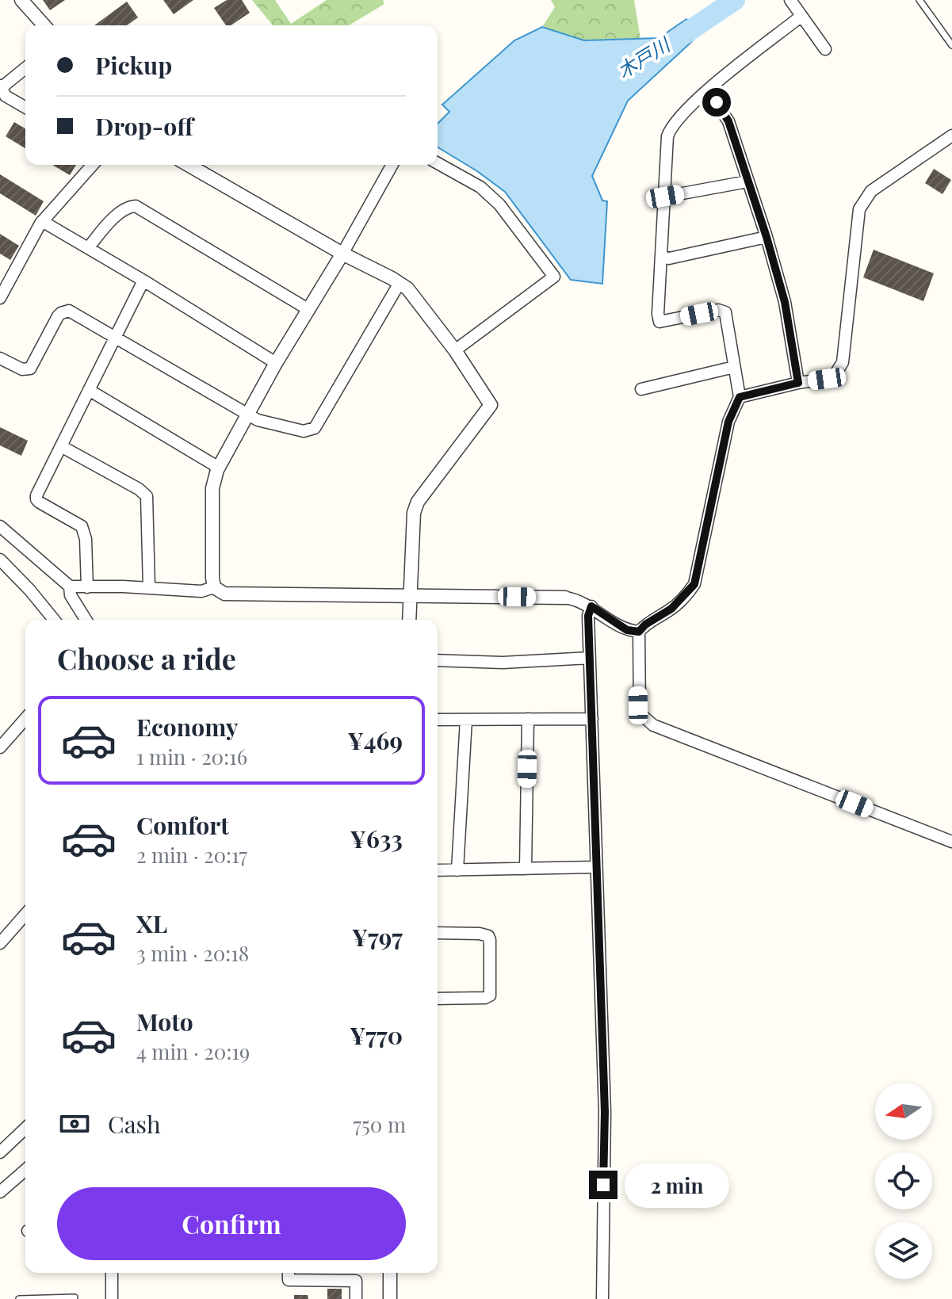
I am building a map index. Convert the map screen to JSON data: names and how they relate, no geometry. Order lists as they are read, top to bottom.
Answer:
{
  "water": ["木戸川"],
  "north": "left",
  "page": {
    "banner": ["Pickup", "Drop-off"],
    "heading": "Choose a ride",
    "list": [
      {
        "name": "Economy",
        "note": "1 min · 20:16",
        "value": "¥469"
      },
      {
        "name": "Comfort",
        "note": "2 min · 20:17",
        "value": "¥633"
      },
      {
        "name": "XL",
        "note": "3 min · 20:18",
        "value": "¥797"
      },
      {
        "name": "Moto",
        "note": "4 min · 20:19",
        "value": "¥770"
      }
    ],
    "pay": ["Cash", "750 m"],
    "bubble": "2 min",
    "buttons": "Confirm"
  }
}
